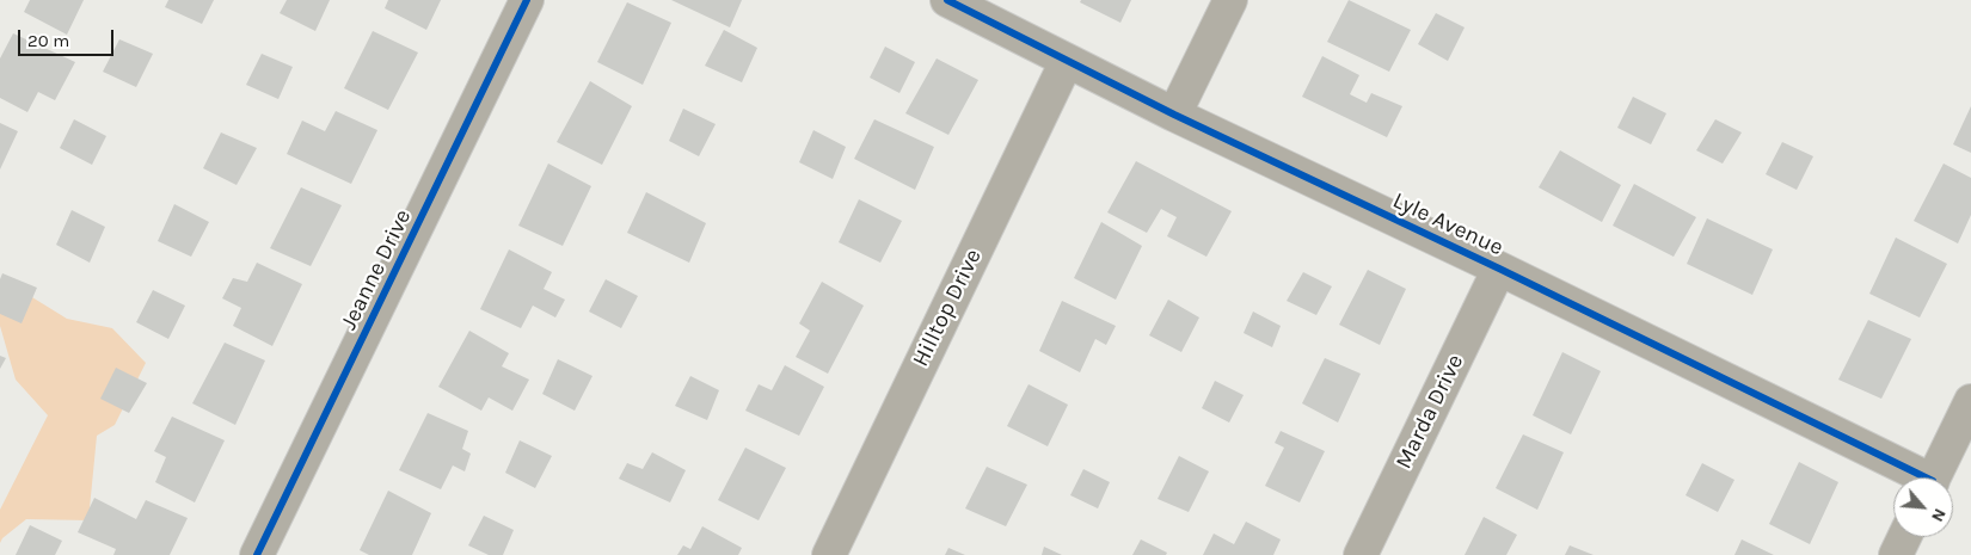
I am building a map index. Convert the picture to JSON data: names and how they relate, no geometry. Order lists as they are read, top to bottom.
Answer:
{
  "streets": {
    "street": [
      "Lyle Avenue",
      "Jeanne Drive",
      "Hilltop Drive",
      "Marda Drive"
    ]
  },
  "crossings": [
    ["Lyle Avenue", "Hilltop Drive"],
    ["Lyle Avenue", "Marda Drive"]
  ],
  "scale_bar": "20 m",
  "north": "bottom right"
}
